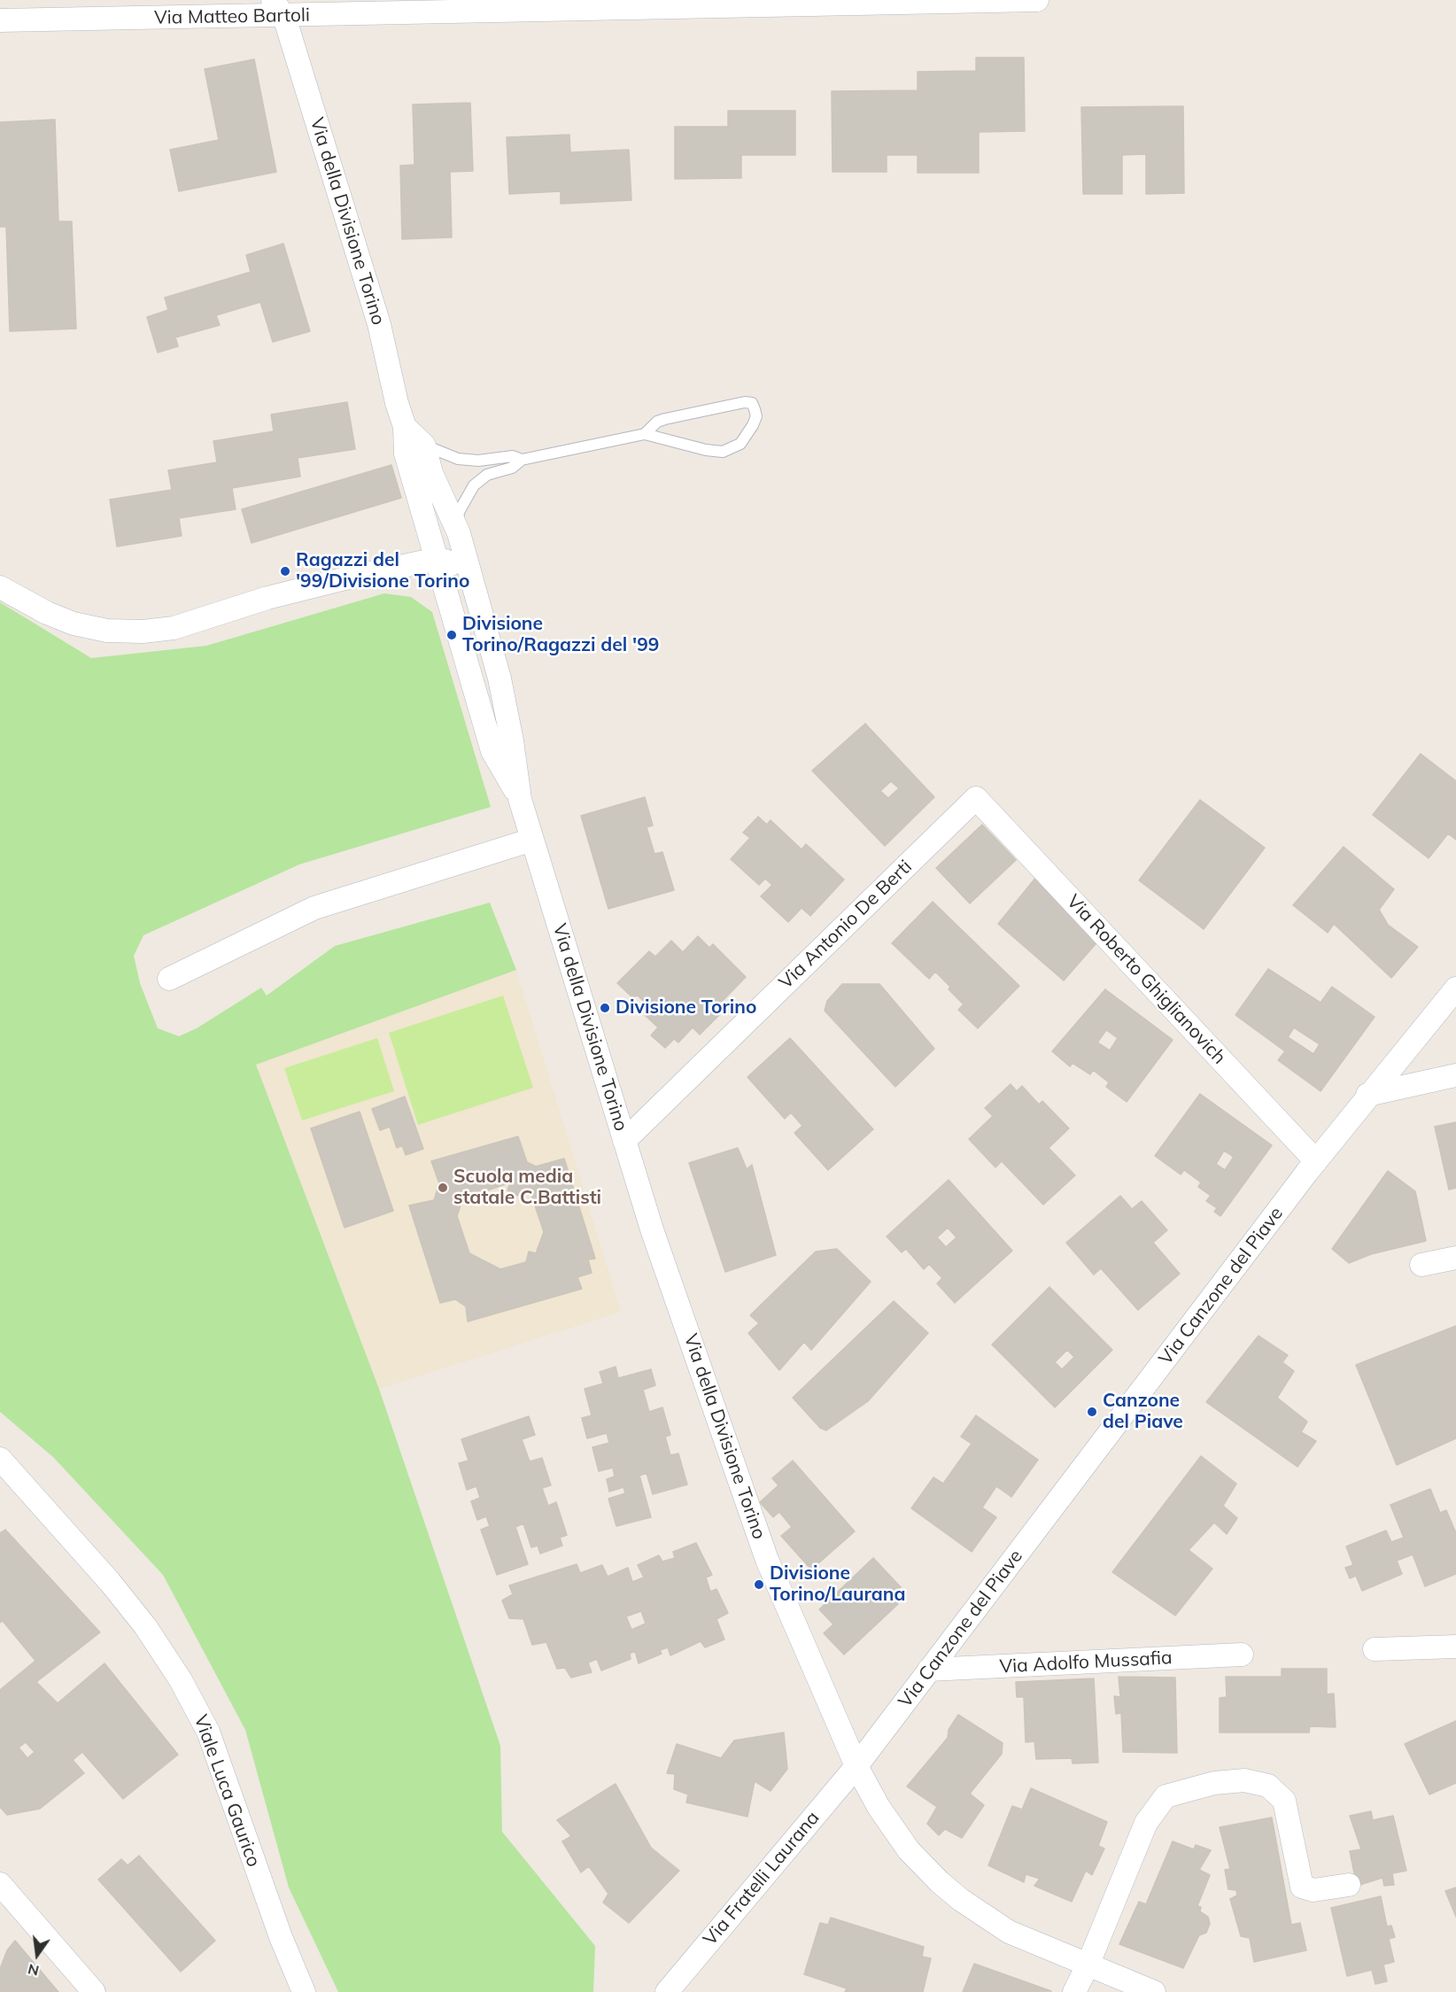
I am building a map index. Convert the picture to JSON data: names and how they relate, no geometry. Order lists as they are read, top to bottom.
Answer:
{
  "streets": {
    "street": [
      "Via Matteo Bartoli",
      "Via della Divisione Torino",
      "Via Antonio De Berti",
      "Via Roberto Ghiglianovich",
      "Via Canzone del Piave",
      "Via Adolfo Mussafia",
      "Viale Luca Gaurico",
      "Via Fratelli Laurana"
    ]
  },
  "crossings": [
    ["Via Matteo Bartoli", "Via della Divisione Torino"],
    ["Via della Divisione Torino", "Via Antonio De Berti"],
    ["Via della Divisione Torino", "Via Canzone del Piave"],
    ["Via della Divisione Torino", "Via Fratelli Laurana"],
    ["Via Antonio De Berti", "Via Roberto Ghiglianovich"],
    ["Via Roberto Ghiglianovich", "Via Canzone del Piave"],
    ["Via Canzone del Piave", "Via Adolfo Mussafia"],
    ["Via Canzone del Piave", "Via Fratelli Laurana"]
  ],
  "places": [
    "Ragazzi del '99/Divisione Torino",
    "Divisione Torino/Ragazzi del '99",
    "Divisione Torino",
    "Scuola media statale C.Battisti",
    "Canzone del Piave",
    "Divisione Torino/Laurana"
  ],
  "north": "bottom"
}
